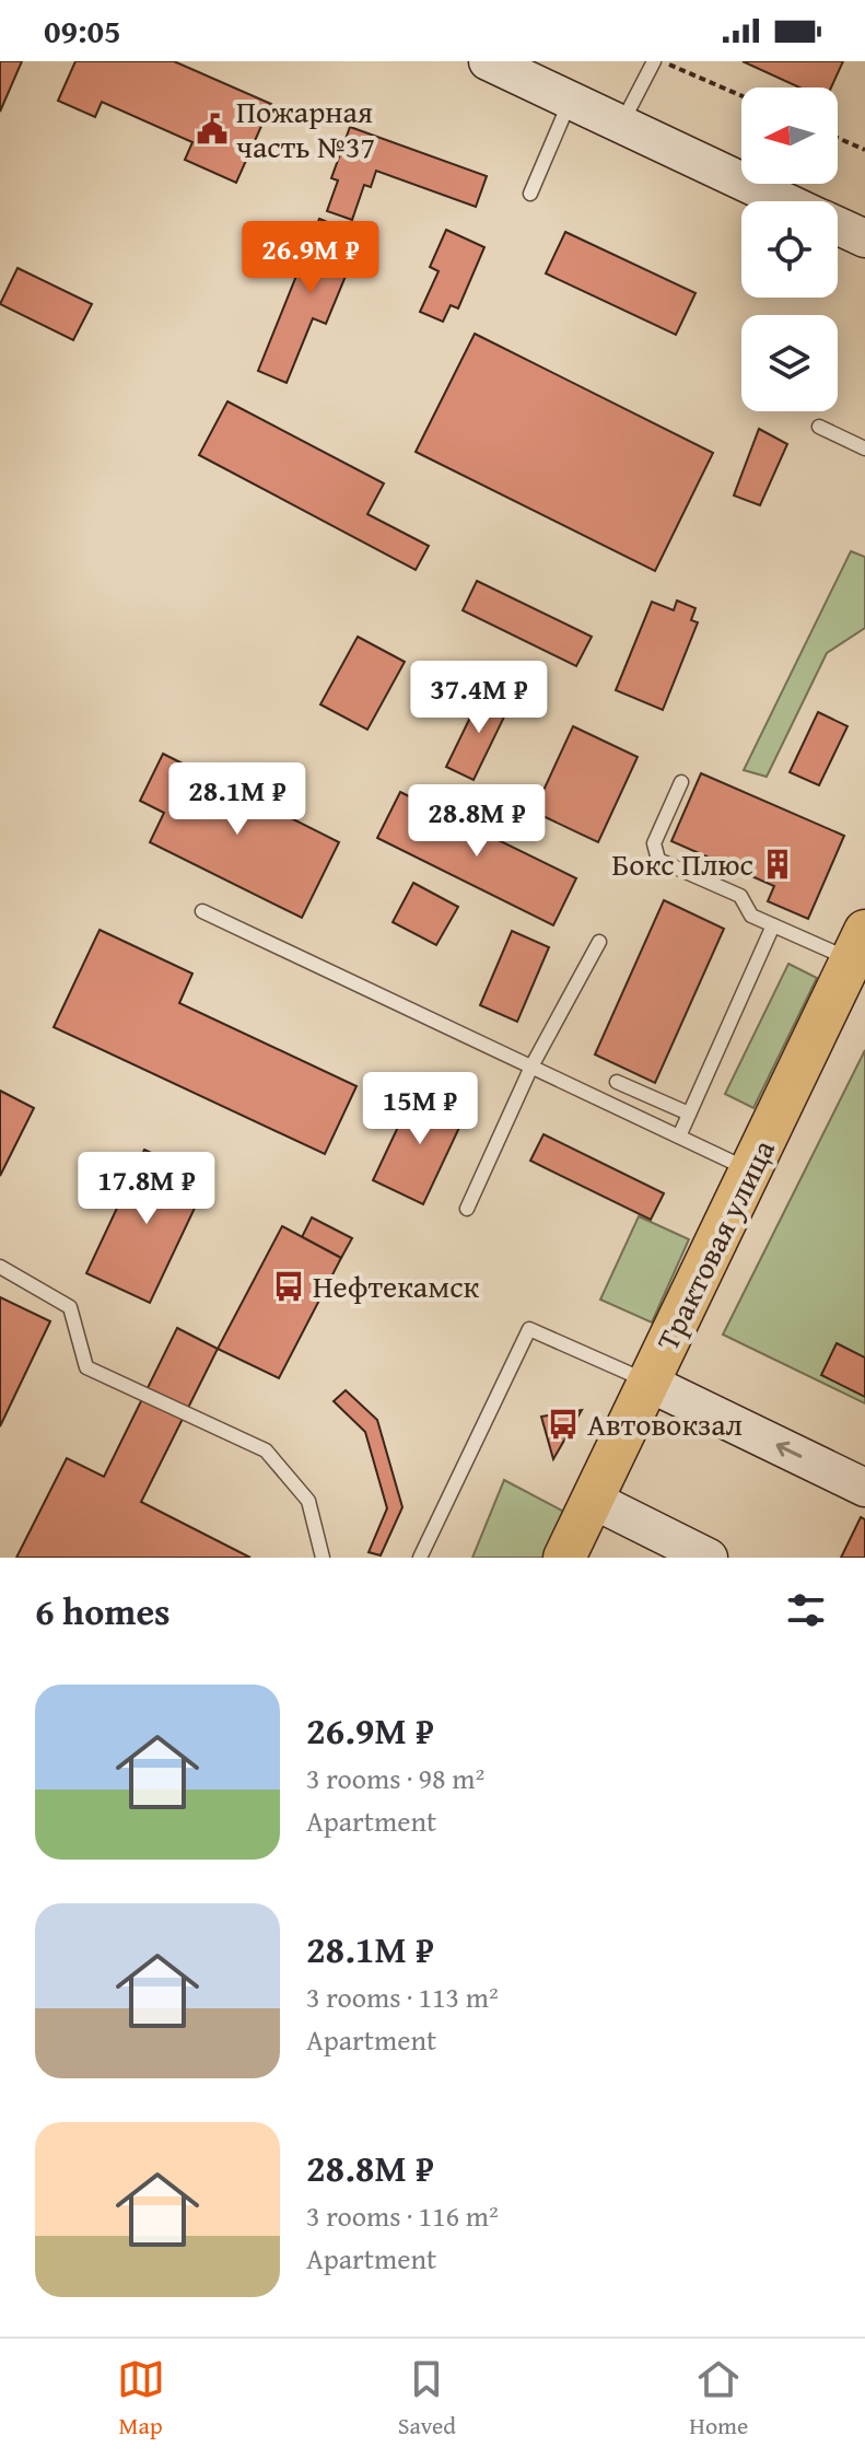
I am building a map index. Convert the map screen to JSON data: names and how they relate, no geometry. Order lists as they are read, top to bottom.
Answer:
{
  "streets": {
    "main road": ["Трактовая улица"]
  },
  "places": {
    "public building": ["Пожарная часть №37"],
    "building": ["Бокс Плюс"],
    "bus stop": ["Нефтекамск", "Автовокзал"]
  },
  "north": "left",
  "page": {
    "status": "09:05",
    "price": [
      "26.9M ₽",
      "37.4M ₽",
      "28.1M ₽",
      "28.8M ₽",
      "15M ₽",
      "17.8M ₽"
    ],
    "heading": "6 homes",
    "list": [
      {
        "name": "26.9M ₽",
        "note": "3 rooms · 98 m² · Apartment"
      },
      {
        "name": "28.1M ₽",
        "note": "3 rooms · 113 m² · Apartment"
      },
      {
        "name": "28.8M ₽",
        "note": "3 rooms · 116 m² · Apartment"
      }
    ],
    "tabs": ["Map", "Saved", "Home"]
  }
}
